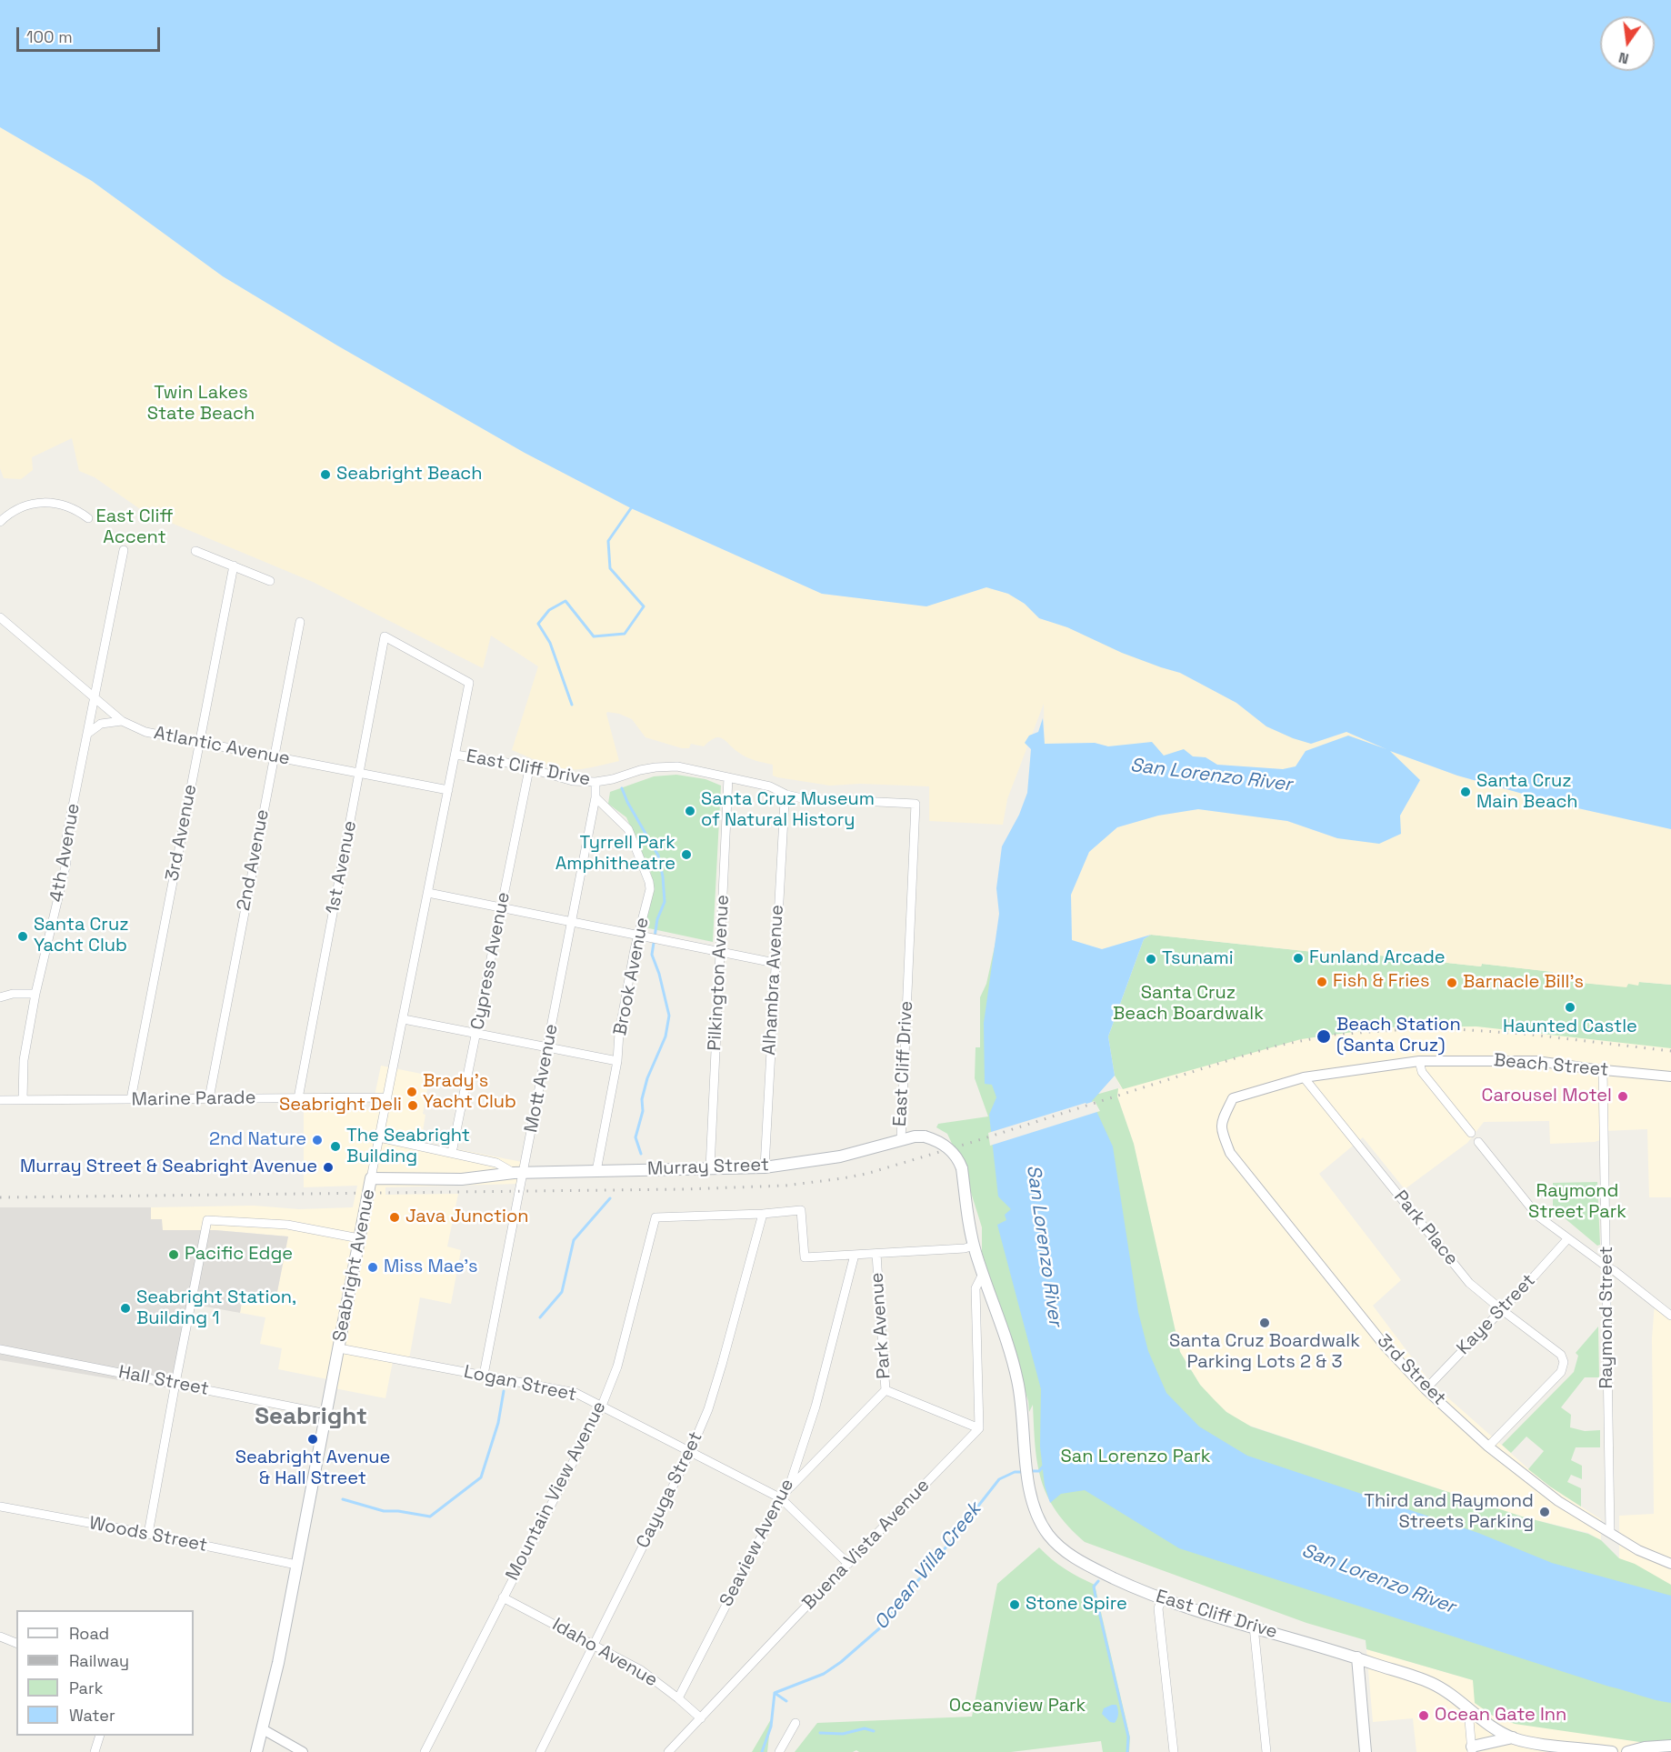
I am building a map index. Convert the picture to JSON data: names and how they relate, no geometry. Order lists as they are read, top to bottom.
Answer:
{
  "streets": {
    "main road": ["East Cliff Drive", "Murray Street", "Seabright Avenue"],
    "street": [
      "Atlantic Avenue",
      "3rd Avenue",
      "4th Avenue",
      "2nd Avenue",
      "1st Avenue",
      "Cypress Avenue",
      "Pilkington Avenue",
      "Brook Avenue",
      "Alhambra Avenue",
      "Beach Street",
      "Mott Avenue",
      "Marine Parade",
      "Park Place",
      "Kaye Street",
      "Raymond Street",
      "Park Avenue",
      "3rd Street",
      "Hall Street",
      "Logan Street",
      "Cayuga Street",
      "Mountain View Avenue",
      "Woods Street",
      "Seaview Avenue",
      "Buena Vista Avenue",
      "Idaho Avenue"
    ]
  },
  "crossings": [
    ["Atlantic Avenue", "3rd Avenue"],
    ["Atlantic Avenue", "4th Avenue"],
    ["Atlantic Avenue", "2nd Avenue"],
    ["Atlantic Avenue", "1st Avenue"],
    ["Atlantic Avenue", "Seabright Avenue"],
    ["East Cliff Drive", "Cypress Avenue"],
    ["East Cliff Drive", "Pilkington Avenue"],
    ["East Cliff Drive", "Alhambra Avenue"],
    ["East Cliff Drive", "Mott Avenue"],
    ["East Cliff Drive", "Murray Street"],
    ["East Cliff Drive", "Seabright Avenue"],
    ["3rd Avenue", "Marine Parade"],
    ["4th Avenue", "Marine Parade"],
    ["2nd Avenue", "Marine Parade"],
    ["1st Avenue", "Marine Parade"],
    ["1st Avenue", "Seabright Avenue"],
    ["Cypress Avenue", "Murray Street"],
    ["Pilkington Avenue", "Murray Street"],
    ["Brook Avenue", "Mott Avenue"],
    ["Brook Avenue", "Murray Street"],
    ["Alhambra Avenue", "Murray Street"],
    ["Beach Street", "Park Place"],
    ["Beach Street", "Raymond Street"],
    ["Beach Street", "3rd Street"],
    ["Mott Avenue", "Murray Street"],
    ["Mott Avenue", "Logan Street"],
    ["Marine Parade", "Seabright Avenue"],
    ["Murray Street", "Seabright Avenue"],
    ["Park Place", "Kaye Street"],
    ["Park Place", "3rd Street"],
    ["Seabright Avenue", "Hall Street"],
    ["Seabright Avenue", "Logan Street"],
    ["Seabright Avenue", "Woods Street"],
    ["Kaye Street", "3rd Street"],
    ["Raymond Street", "3rd Street"],
    ["Park Avenue", "Seaview Avenue"],
    ["Logan Street", "Cayuga Street"],
    ["Logan Street", "Mountain View Avenue"],
    ["Logan Street", "Seaview Avenue"],
    ["Logan Street", "Buena Vista Avenue"],
    ["Cayuga Street", "Mountain View Avenue"],
    ["Cayuga Street", "Idaho Avenue"],
    ["Mountain View Avenue", "Idaho Avenue"],
    ["Seaview Avenue", "Idaho Avenue"],
    ["Buena Vista Avenue", "Idaho Avenue"]
  ],
  "districts": ["Seabright"],
  "water": ["San Lorenzo River", "Ocean Villa Creek"],
  "parks": [
    "Twin Lakes State Beach",
    "East Cliff Accent",
    "Santa Cruz Beach Boardwalk",
    "Raymond Street Park",
    "San Lorenzo Park",
    "Oceanview Park"
  ],
  "places": [
    "Seabright Beach",
    "Santa Cruz Main Beach",
    "Santa Cruz Museum of Natural History",
    "Tyrrell Park Amphitheatre",
    "Santa Cruz Yacht Club",
    "Funland Arcade",
    "Tsunami",
    "Fish & Fries",
    "Barnacle Bill's",
    "Haunted Castle",
    "Beach Station (Santa Cruz)",
    "Brady's Yacht Club",
    "Carousel Motel",
    "Seabright Deli",
    "2nd Nature",
    "The Seabright Building",
    "Murray Street & Seabright Avenue",
    "Java Junction",
    "Pacific Edge",
    "Miss Mae's",
    "Seabright Station, Building 1",
    "Santa Cruz Boardwalk Parking Lots 2 & 3",
    "Seabright Avenue & Hall Street",
    "Third and Raymond Streets Parking",
    "Stone Spire",
    "Ocean Gate Inn"
  ],
  "legend": [
    "Road",
    "Railway",
    "Park",
    "Water"
  ],
  "scale_bar": "100 m",
  "north": "bottom"
}
